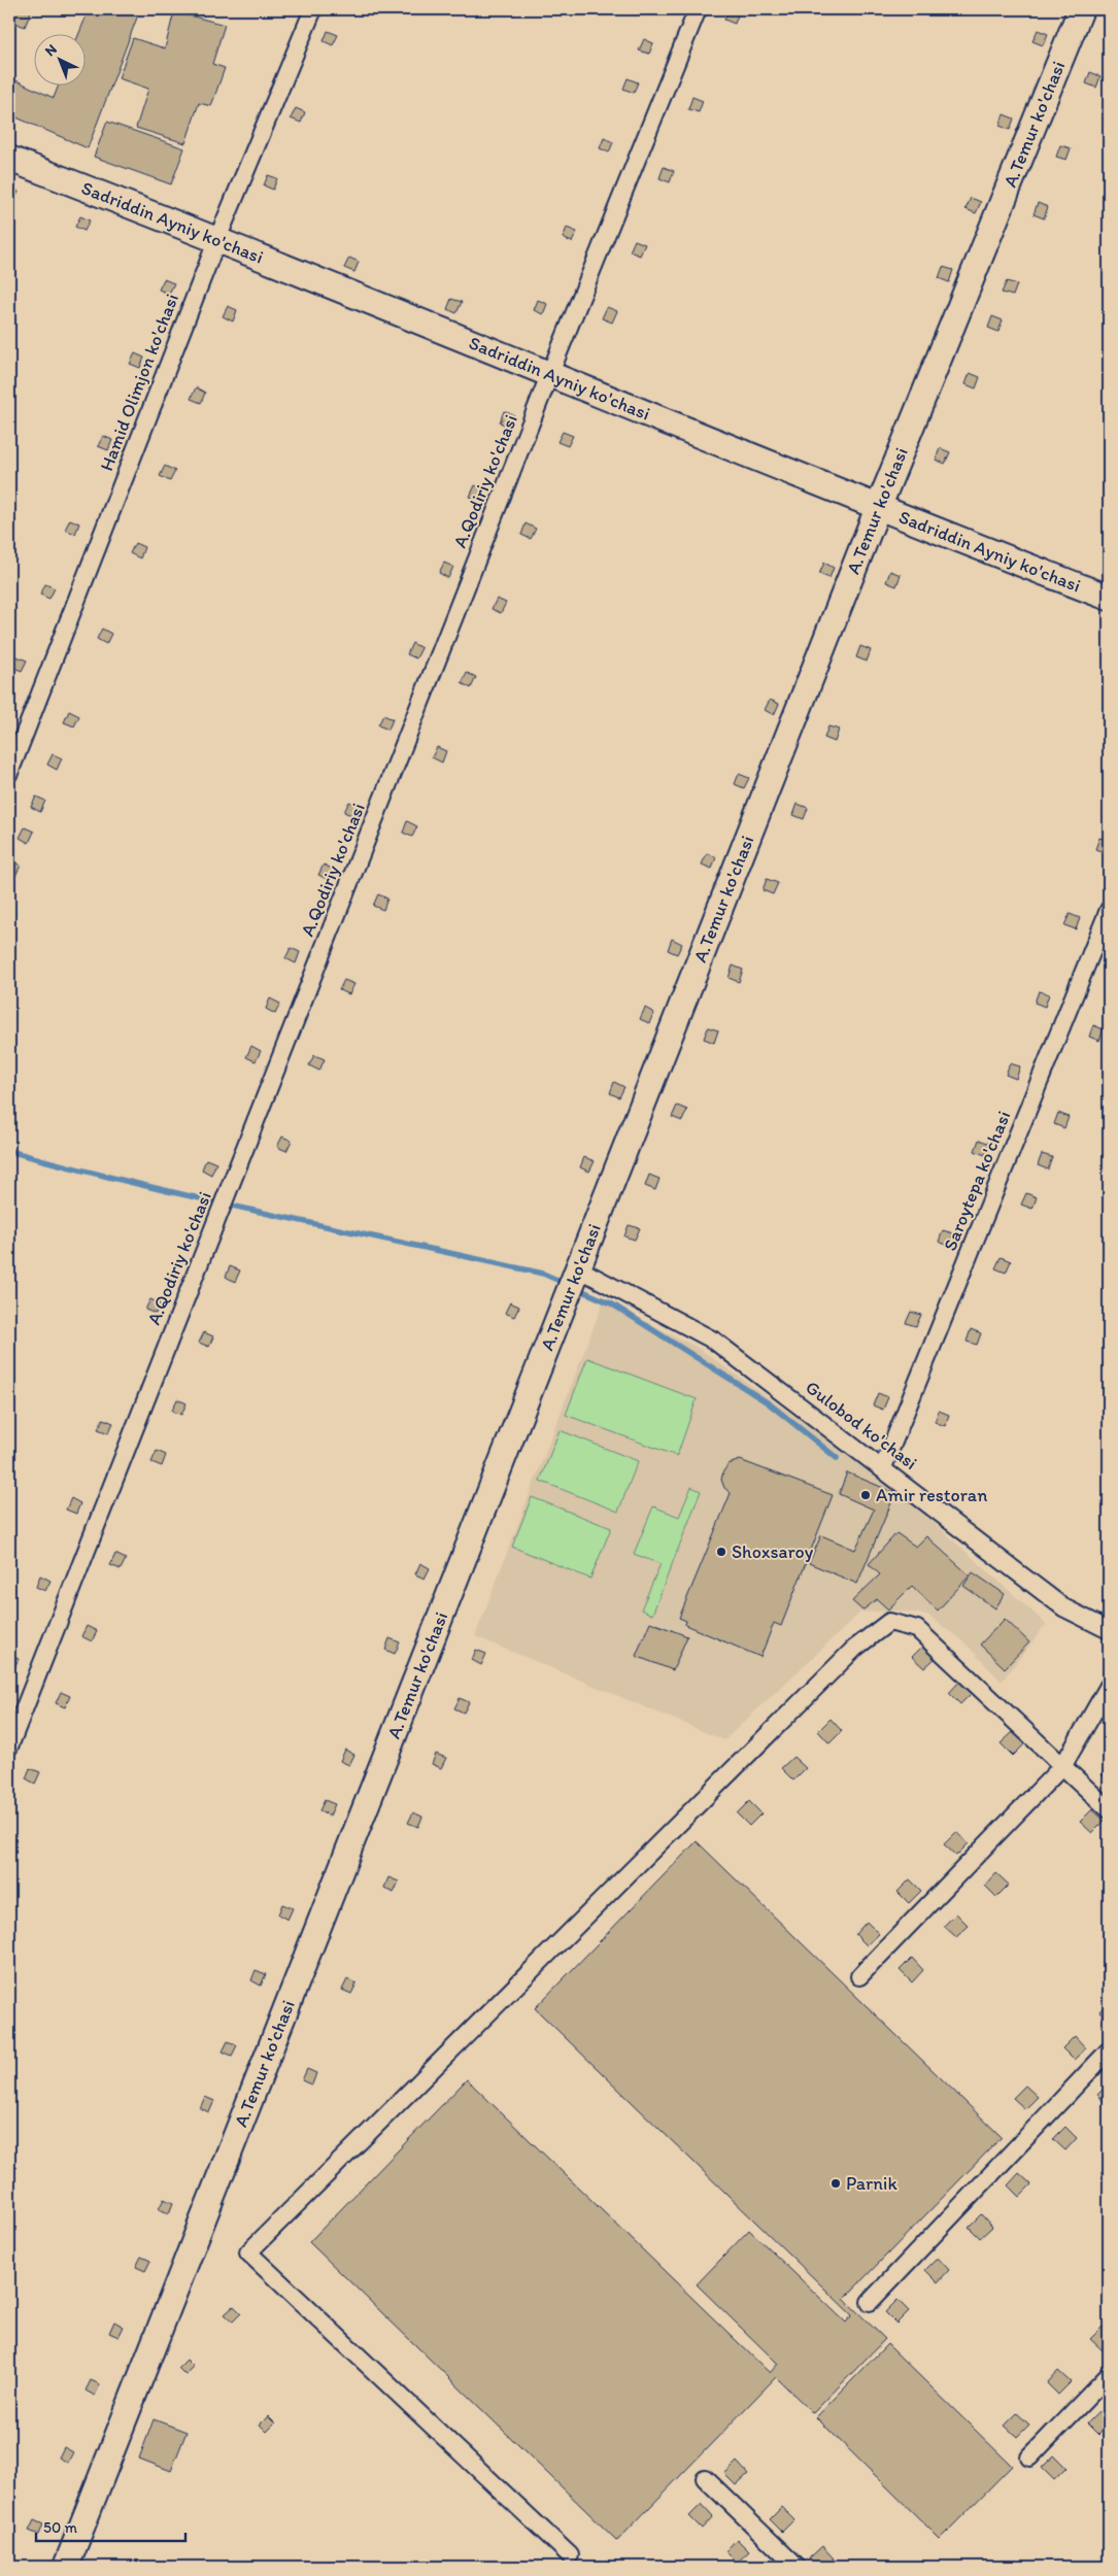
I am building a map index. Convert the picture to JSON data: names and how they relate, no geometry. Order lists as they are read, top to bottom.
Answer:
{
  "streets": {
    "main road": ["A.Temur ko'chasi", "Sadriddin Ayniy ko'chasi"],
    "street": [
      "Hamid Olimjon ko'chasi",
      "A.Qodiriy ko'chasi",
      "Saroytepa ko'chasi",
      "Gulobod ko'chasi"
    ]
  },
  "crossings": [
    ["A.Temur ko'chasi", "Sadriddin Ayniy ko'chasi"],
    ["A.Temur ko'chasi", "Gulobod ko'chasi"],
    ["Sadriddin Ayniy ko'chasi", "Hamid Olimjon ko'chasi"],
    ["Sadriddin Ayniy ko'chasi", "A.Qodiriy ko'chasi"],
    ["Saroytepa ko'chasi", "Gulobod ko'chasi"]
  ],
  "places": ["Amir restoran", "Shoxsaroy", "Parnik"],
  "scale_bar": "50 m",
  "north": "top left"
}
